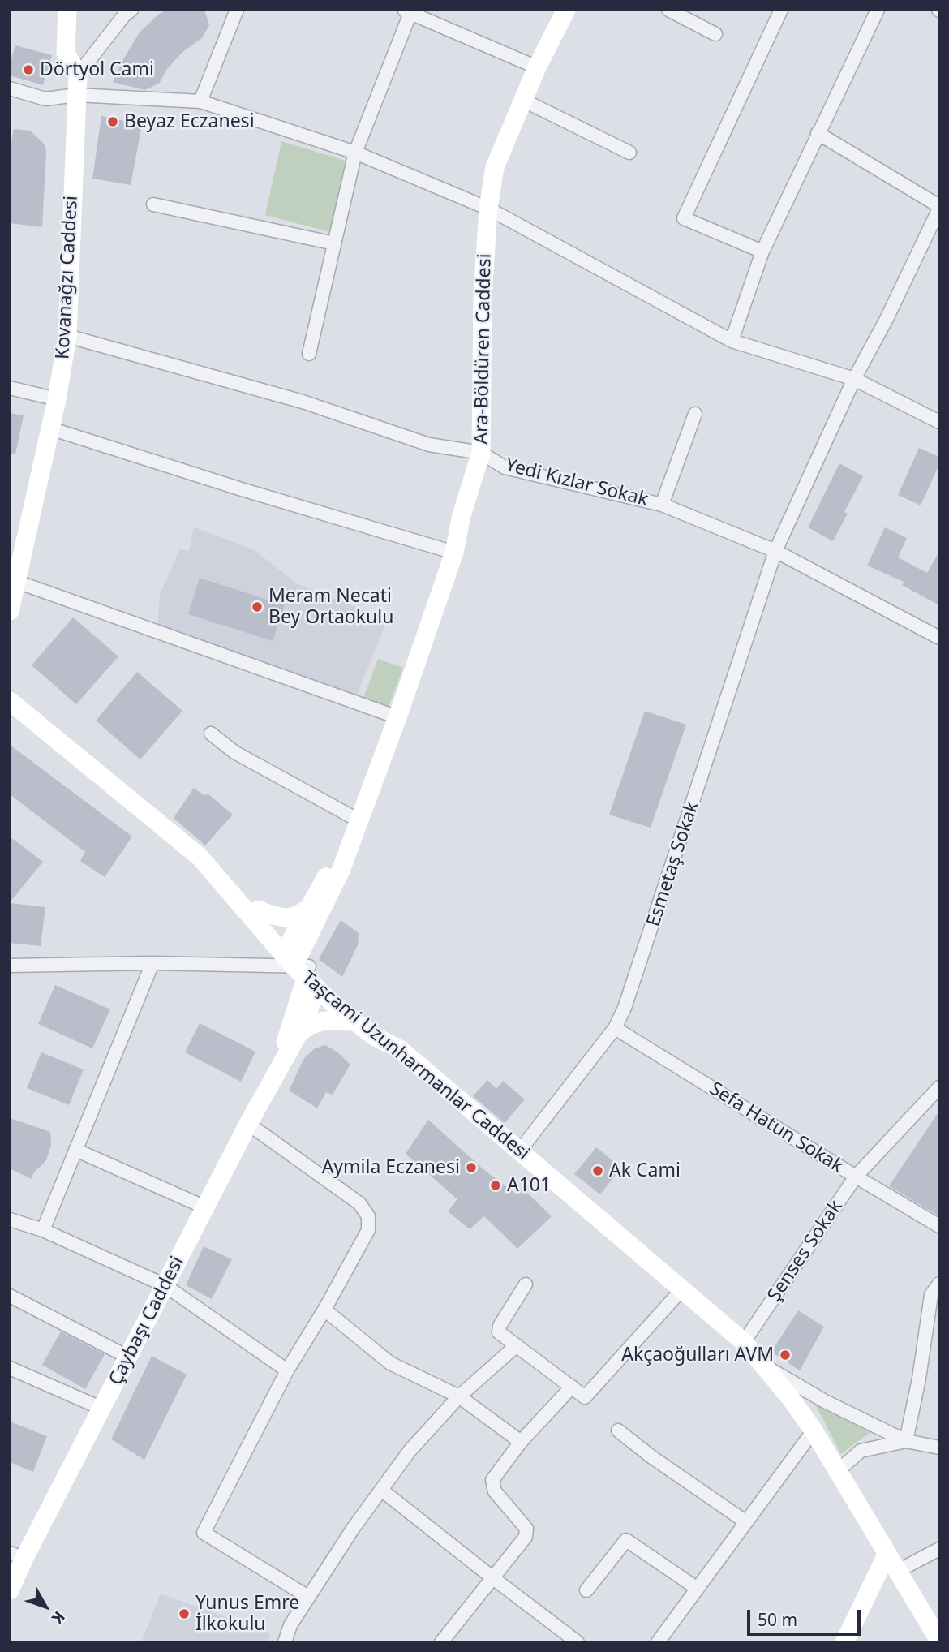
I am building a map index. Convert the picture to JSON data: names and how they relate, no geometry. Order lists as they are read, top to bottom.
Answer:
{
  "streets": {
    "street": [
      "Kovanağzı Caddesi",
      "Ara-Böldüren Caddesi",
      "Yedi Kızlar Sokak",
      "Esmetaş Sokak",
      "Taşcami Uzunharmanlar Caddesi",
      "Sefa Hatun Sokak",
      "Şenses Sokak",
      "Çaybaşı Caddesi"
    ]
  },
  "crossings": [
    ["Kovanağzı Caddesi", "Yedi Kızlar Sokak"],
    ["Ara-Böldüren Caddesi", "Yedi Kızlar Sokak"],
    ["Ara-Böldüren Caddesi", "Taşcami Uzunharmanlar Caddesi"],
    ["Ara-Böldüren Caddesi", "Çaybaşı Caddesi"],
    ["Yedi Kızlar Sokak", "Esmetaş Sokak"],
    ["Esmetaş Sokak", "Taşcami Uzunharmanlar Caddesi"],
    ["Esmetaş Sokak", "Sefa Hatun Sokak"],
    ["Taşcami Uzunharmanlar Caddesi", "Şenses Sokak"],
    ["Taşcami Uzunharmanlar Caddesi", "Çaybaşı Caddesi"],
    ["Sefa Hatun Sokak", "Şenses Sokak"]
  ],
  "places": [
    "Dörtyol Cami",
    "Beyaz Eczanesi",
    "Meram Necati Bey Ortaokulu",
    "Aymila Eczanesi",
    "Ak Cami",
    "A101",
    "Akçaoğulları AVM",
    "Yunus Emre İlkokulu"
  ],
  "scale_bar": "50 m",
  "north": "bottom right"
}
